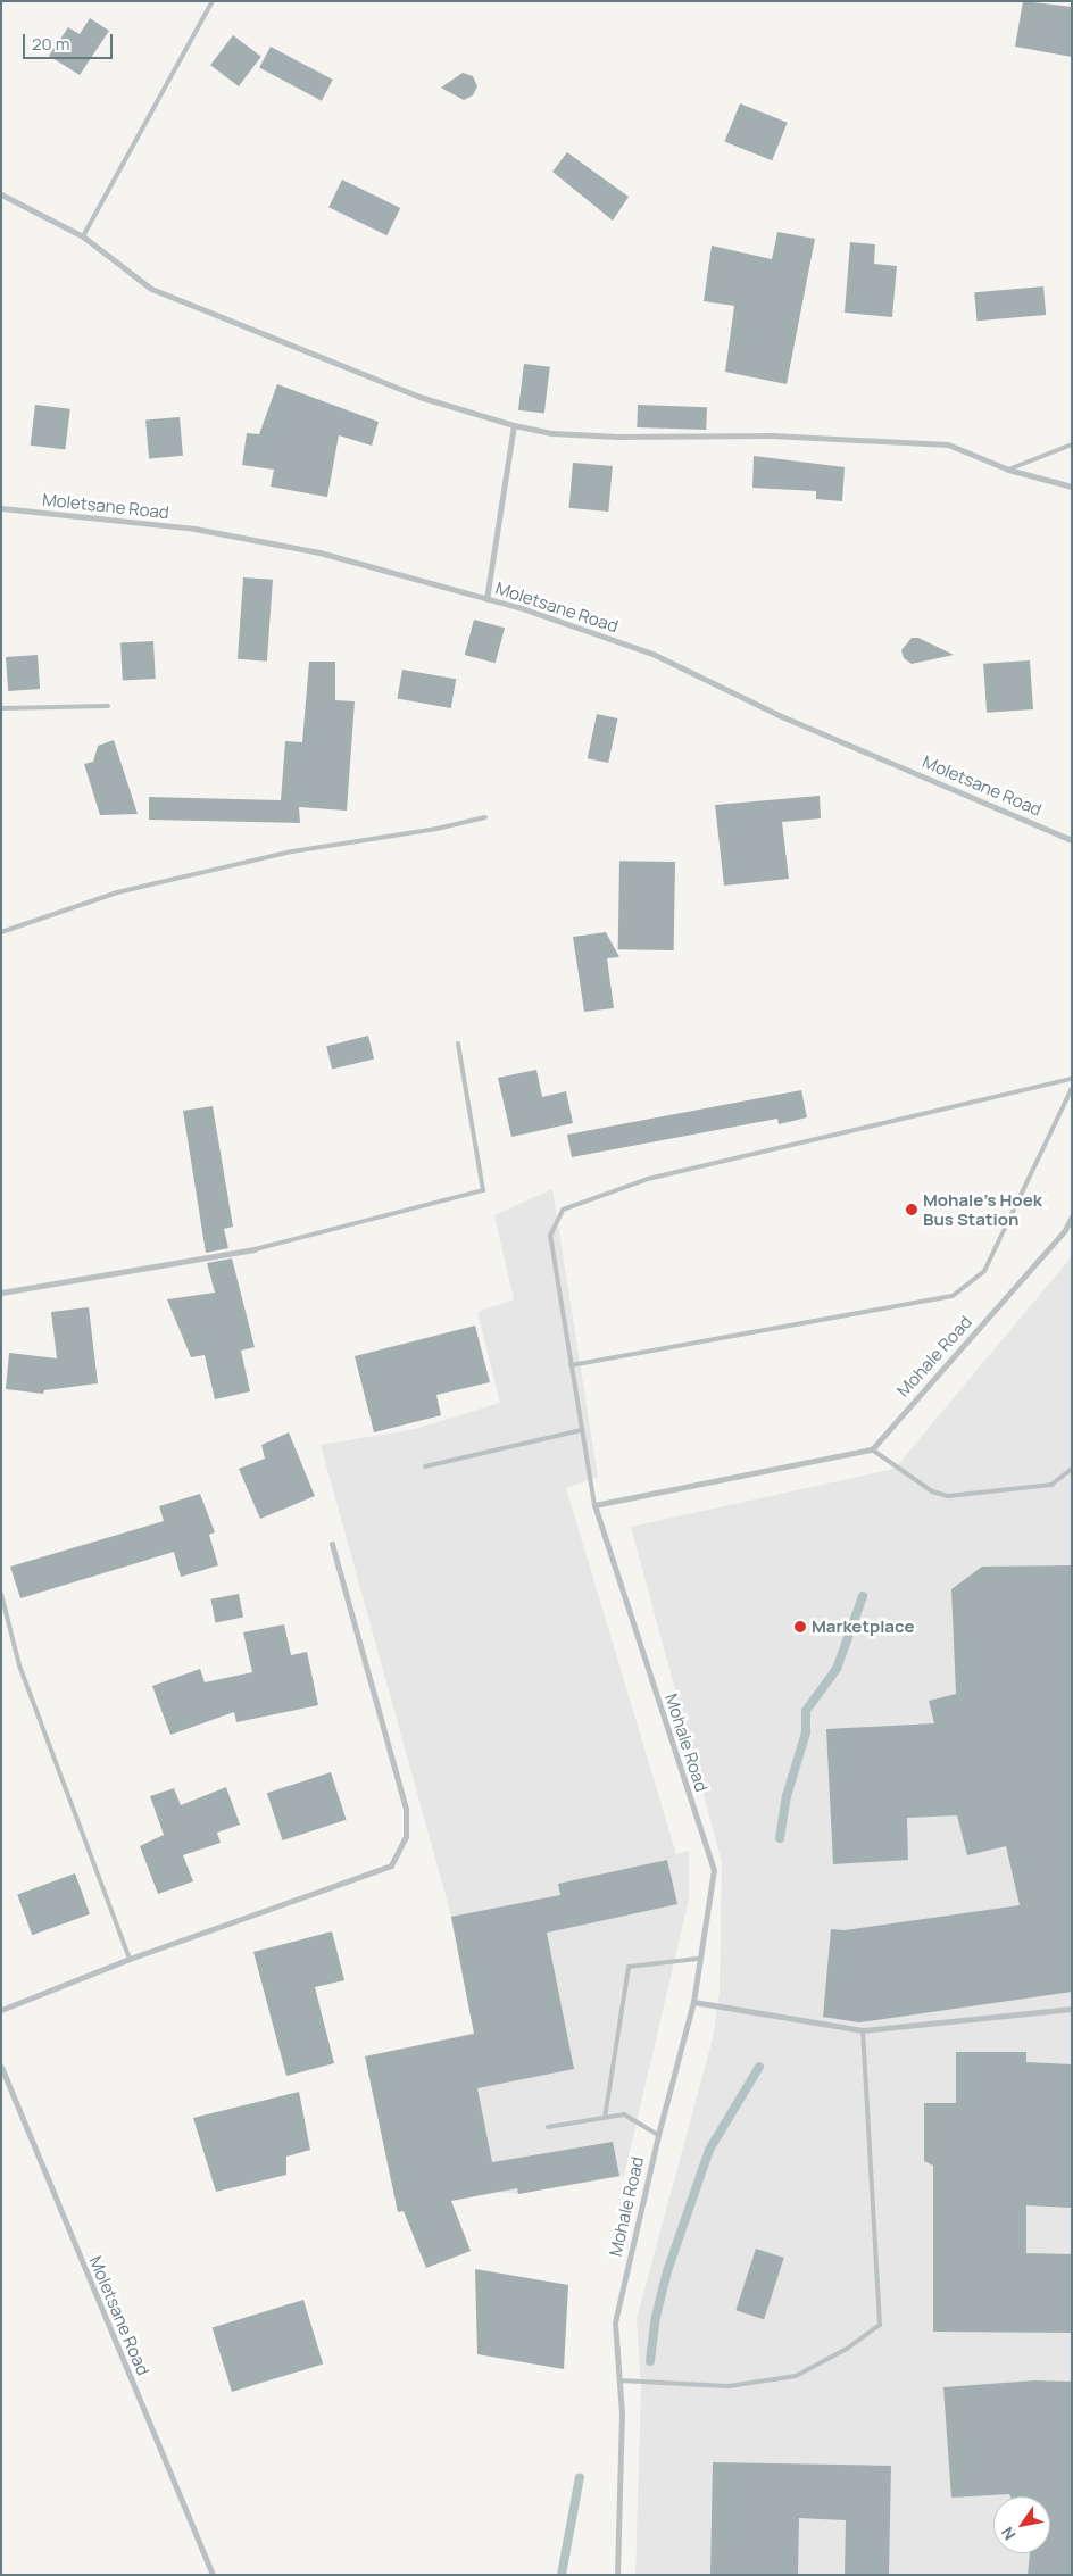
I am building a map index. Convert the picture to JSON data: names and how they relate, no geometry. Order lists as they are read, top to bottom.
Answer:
{
  "streets": {
    "street": ["Moletsane Road", "Mohale Road"]
  },
  "places": ["Mohale's Hoek Bus Station", "Marketplace"],
  "scale_bar": "20 m",
  "north": "bottom left"
}
